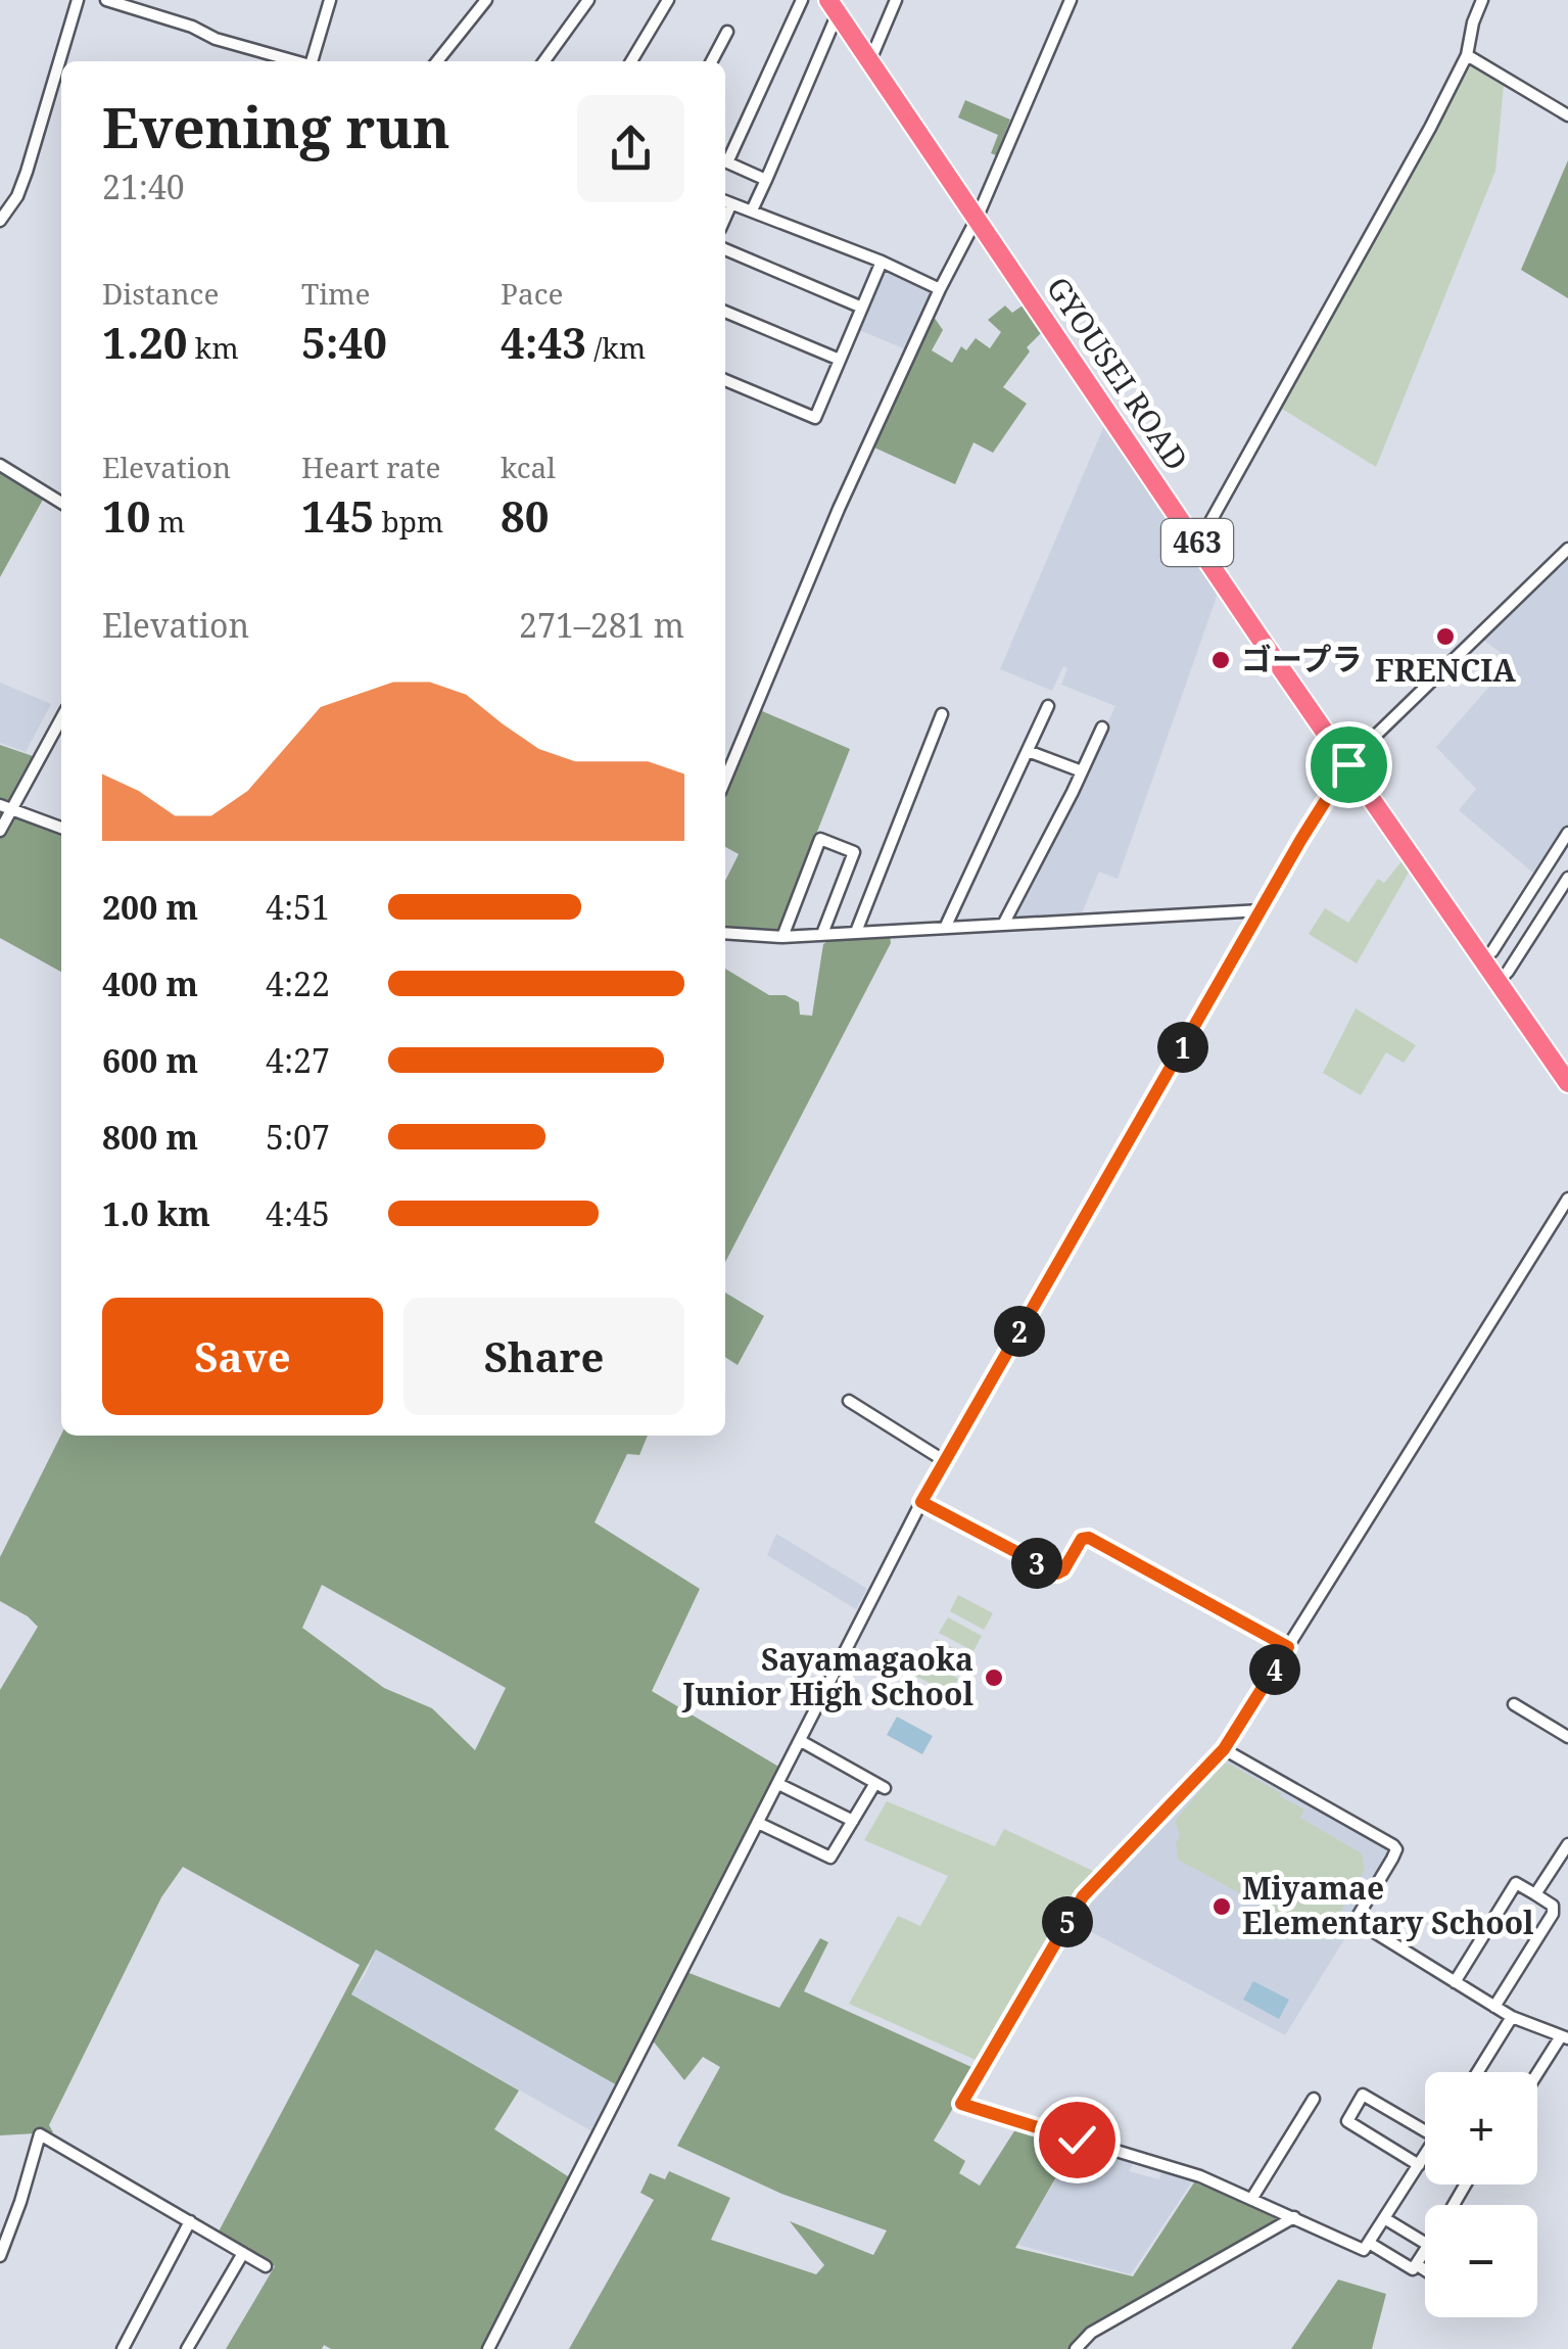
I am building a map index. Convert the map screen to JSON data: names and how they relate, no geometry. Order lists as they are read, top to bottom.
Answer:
{
  "streets": {
    "highway": ["GYOUSEI ROAD", "463"]
  },
  "places": [
    "FRENCIA",
    "ゴープラ",
    "Sayamagaoka Junior High School",
    "Miyamae Elementary School"
  ],
  "page": {
    "heading": ["Evening run", "21:40"],
    "stats": [
      ["Distance", "1.20 km"],
      ["Time", "5:40"],
      ["Pace", "4:43 /km"],
      ["Elevation", "10 m"],
      ["Heart rate", "145 bpm"],
      ["kcal", "80"]
    ],
    "chart": ["Elevation", "271–281 m"],
    "list": [
      {
        "name": "200 m",
        "note": "4:51"
      },
      {
        "name": "400 m",
        "note": "4:22"
      },
      {
        "name": "600 m",
        "note": "4:27"
      },
      {
        "name": "800 m",
        "note": "5:07"
      },
      {
        "name": "1.0 km",
        "note": "4:45"
      }
    ],
    "pins": [
      "1",
      "2",
      "3",
      "4",
      "5"
    ],
    "buttons": ["Save", "Share"],
    "map_buttons": ["+", "−"]
  }
}
